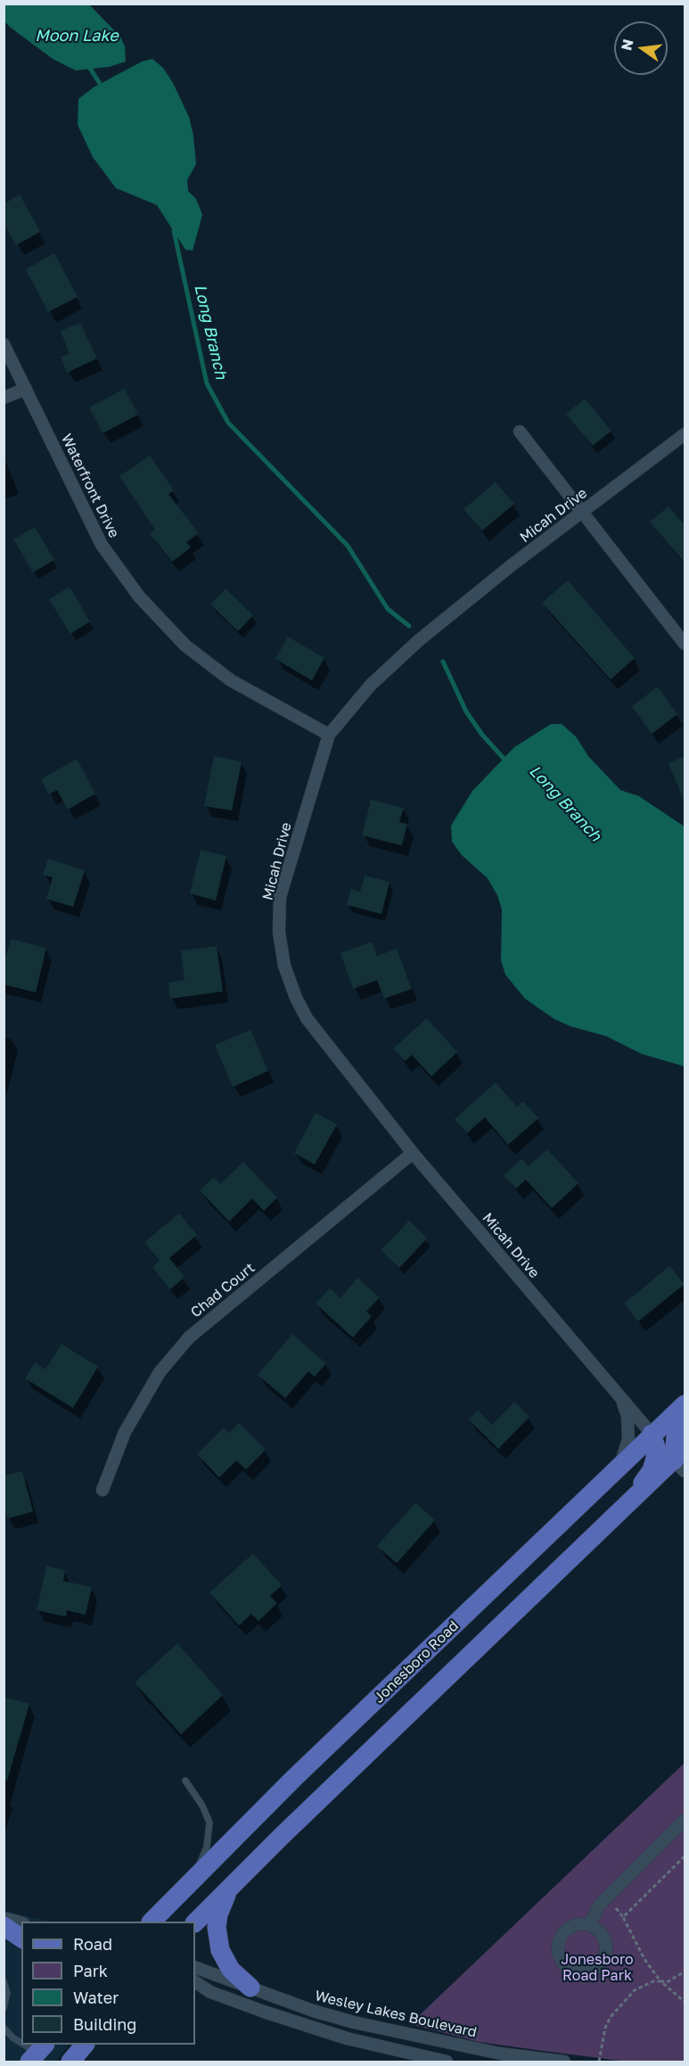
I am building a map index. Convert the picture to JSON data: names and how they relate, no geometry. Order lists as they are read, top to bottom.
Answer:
{
  "streets": {
    "main road": ["Jonesboro Road"],
    "street": [
      "Waterfront Drive",
      "Micah Drive",
      "Chad Court",
      "Wesley Lakes Boulevard"
    ]
  },
  "crossings": [
    ["Waterfront Drive", "Micah Drive"],
    ["Micah Drive", "Chad Court"],
    ["Micah Drive", "Jonesboro Road"]
  ],
  "water": ["Moon Lake", "Long Branch"],
  "parks": ["Jonesboro Road Park"],
  "legend": [
    "Road",
    "Park",
    "Water",
    "Building"
  ],
  "north": "left"
}
